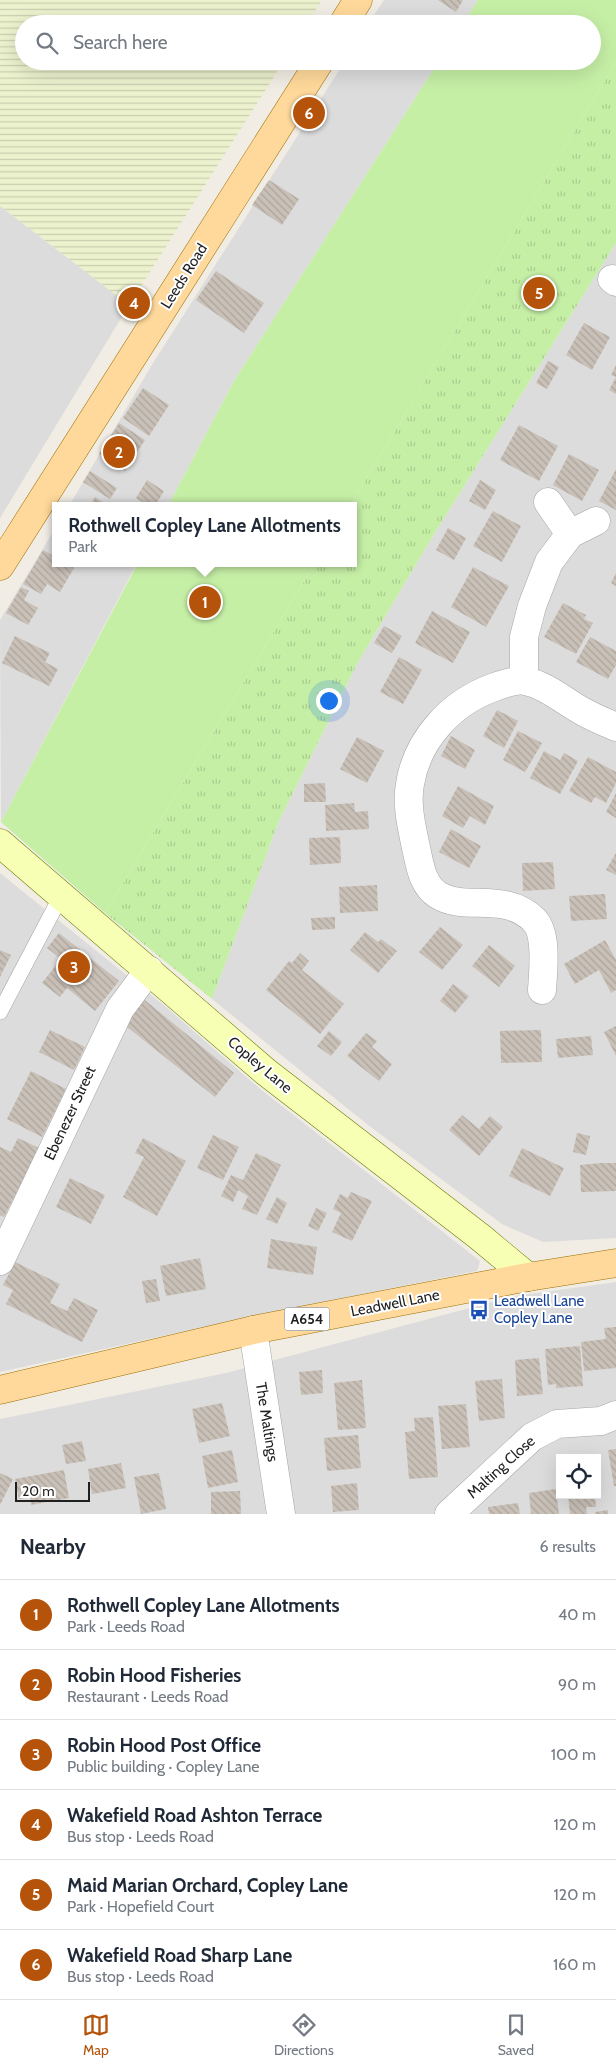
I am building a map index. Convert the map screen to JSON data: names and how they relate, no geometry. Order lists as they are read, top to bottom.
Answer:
{
  "streets": {
    "main road": ["Leeds Road", "Leadwell Lane", "A654"],
    "street": [
      "Copley Lane",
      "Ebenezer Street",
      "The Maltings",
      "Malting Close"
    ]
  },
  "crossings": [
    ["Copley Lane", "Ebenezer Street"],
    ["Copley Lane", "Leadwell Lane"],
    ["Leadwell Lane", "The Maltings"]
  ],
  "places": {
    "bus stop": ["Leadwell Lane Copley Lane"]
  },
  "scale_bar": "20 m",
  "page": {
    "search": "Search here",
    "pins": [
      "6",
      "5",
      "4",
      "2",
      "1",
      "3"
    ],
    "popup": ["Rothwell Copley Lane Allotments", "Park"],
    "scale": "20 m",
    "heading": ["Nearby", "6 results"],
    "list": [
      {
        "mark": "1",
        "name": "Rothwell Copley Lane Allotments",
        "note": "Park · Leeds Road",
        "value": "40 m"
      },
      {
        "mark": "2",
        "name": "Robin Hood Fisheries",
        "note": "Restaurant · Leeds Road",
        "value": "90 m"
      },
      {
        "mark": "3",
        "name": "Robin Hood Post Office",
        "note": "Public building · Copley Lane",
        "value": "100 m"
      },
      {
        "mark": "4",
        "name": "Wakefield Road Ashton Terrace",
        "note": "Bus stop · Leeds Road",
        "value": "120 m"
      },
      {
        "mark": "5",
        "name": "Maid Marian Orchard, Copley Lane",
        "note": "Park · Hopefield Court",
        "value": "120 m"
      },
      {
        "mark": "6",
        "name": "Wakefield Road Sharp Lane",
        "note": "Bus stop · Leeds Road",
        "value": "160 m"
      }
    ],
    "nav": ["Map", "Directions", "Saved"]
  }
}
